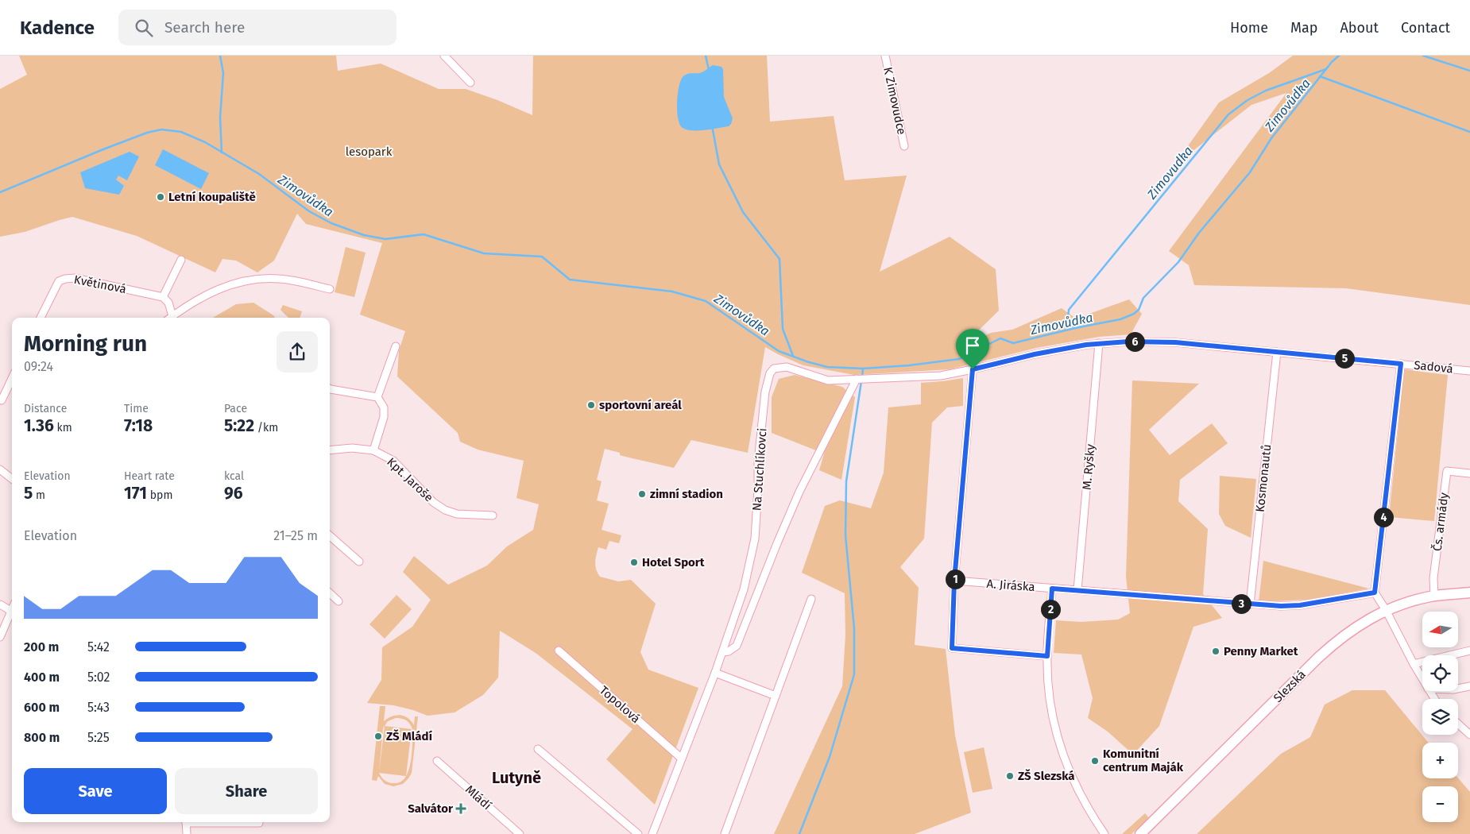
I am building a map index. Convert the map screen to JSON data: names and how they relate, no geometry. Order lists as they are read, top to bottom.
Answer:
{
  "streets": {
    "street": [
      "K Zimovudce",
      "Květinová",
      "Sadová",
      "M. Ryšky",
      "Na Stuchlíkovci",
      "Kosmonautů",
      "Kpt. Jaroše",
      "Čs. armády",
      "A. Jiráska",
      "Slezská",
      "Topolová",
      "Mládí"
    ]
  },
  "crossings": [
    ["Sadová", "M. Ryšky"],
    ["Sadová", "Na Stuchlíkovci"],
    ["Sadová", "Kosmonautů"],
    ["M. Ryšky", "A. Jiráska"],
    ["Na Stuchlíkovci", "Topolová"],
    ["Kosmonautů", "A. Jiráska"],
    ["Čs. armády", "Slezská"]
  ],
  "districts": ["Lutyně"],
  "water": ["Zimovůdka", "Zimovudka"],
  "parks": ["lesopark"],
  "places": {
    "other": [
      "Letní koupaliště",
      "sportovní areál",
      "zimní stadion",
      "Hotel Sport",
      "Penny Market",
      "ZŠ Mládí",
      "Komunitní centrum Maják",
      "ZŠ Slezská"
    ],
    "health": ["Salvátor"]
  },
  "north": "left",
  "page": {
    "header": "Kadence",
    "search": "Search here",
    "nav": [
      "Home",
      "Map",
      "About",
      "Contact"
    ],
    "heading": ["Morning run", "09:24"],
    "pins": [
      "6",
      "5",
      "4",
      "1",
      "3",
      "2"
    ],
    "stats": [
      ["Distance", "1.36 km"],
      ["Time", "7:18"],
      ["Pace", "5:22 /km"],
      ["Elevation", "5 m"],
      ["Heart rate", "171 bpm"],
      ["kcal", "96"]
    ],
    "chart": ["Elevation", "21–25 m"],
    "map_buttons": ["+", "−"],
    "list": [
      {
        "name": "200 m",
        "note": "5:42"
      },
      {
        "name": "400 m",
        "note": "5:02"
      },
      {
        "name": "600 m",
        "note": "5:43"
      },
      {
        "name": "800 m",
        "note": "5:25"
      }
    ],
    "buttons": ["Save", "Share"]
  }
}
